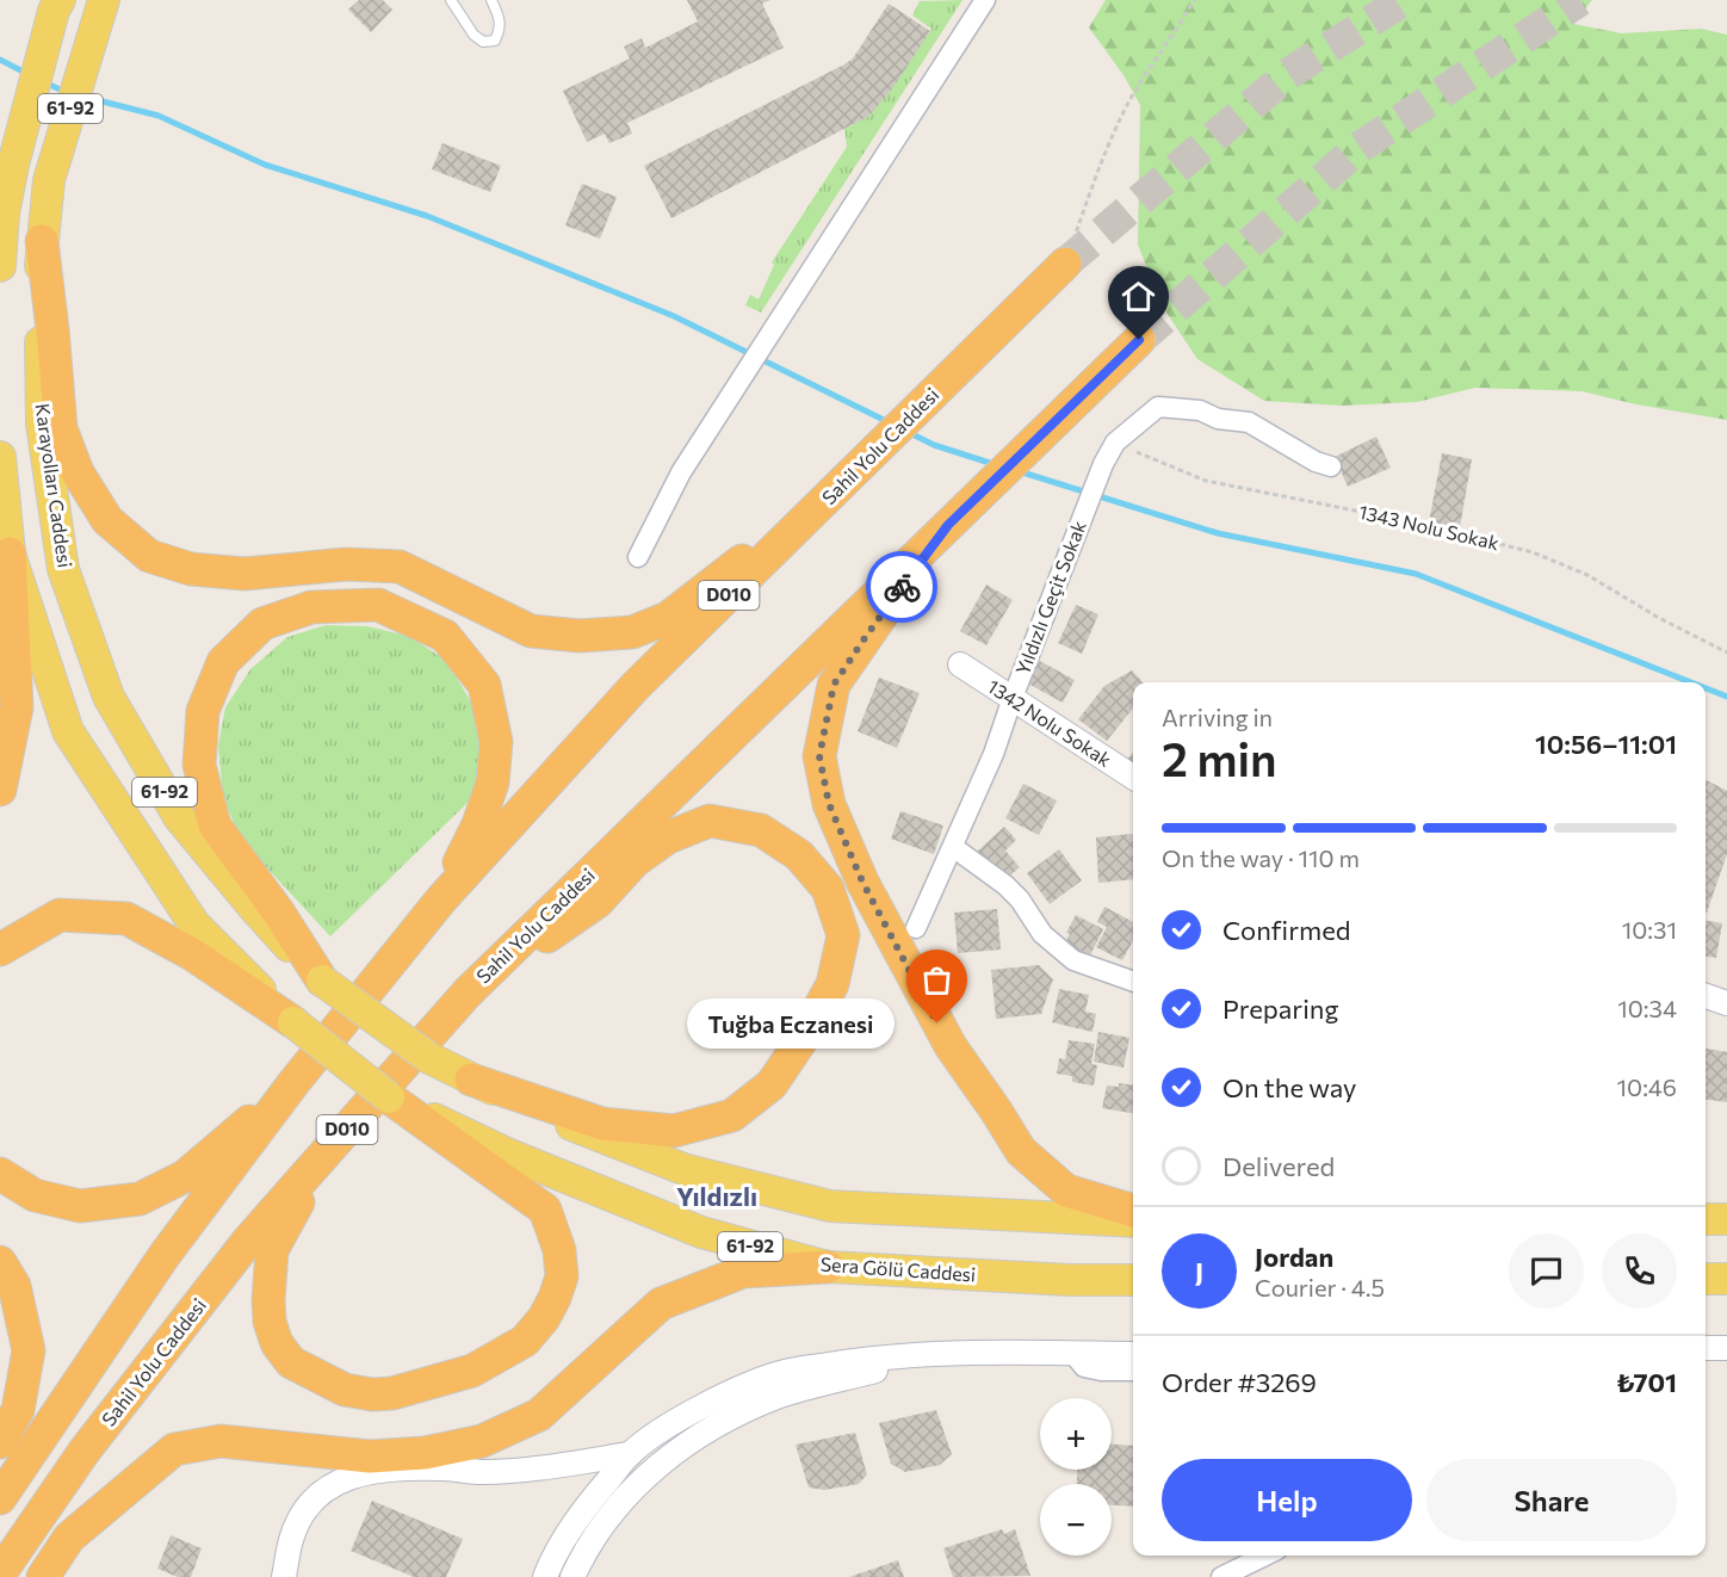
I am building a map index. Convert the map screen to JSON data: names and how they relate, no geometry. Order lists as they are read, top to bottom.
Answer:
{
  "streets": {
    "highway": ["Sahil Yolu Caddesi", "D010"],
    "main road": ["61-92", "Karayolları Caddesi", "Sera Gölü Caddesi"],
    "street": ["Yıldızlı Geçit Sokak", "1342 Nolu Sokak"],
    "path": ["1343 Nolu Sokak"]
  },
  "crossings": [
    ["61-92", "Karayolları Caddesi"],
    ["61-92", "Sera Gölü Caddesi"],
    ["1343 Nolu Sokak", "Yıldızlı Geçit Sokak"],
    ["Yıldızlı Geçit Sokak", "1342 Nolu Sokak"]
  ],
  "districts": ["Yıldızlı"],
  "places": ["Tuğba Eczanesi"],
  "page": {
    "heading": ["2 min", "Arriving in", "10:56–11:01"],
    "panel": [
      "Jordan",
      "Courier · 4.5",
      "Order #3269",
      "₺701"
    ],
    "bar": "On the way · 110 m",
    "list": [
      ["Confirmed", "10:31"],
      ["Preparing", "10:34"],
      ["On the way", "10:46"],
      "Delivered"
    ],
    "bubble": "Tuğba Eczanesi",
    "round": "J",
    "map_buttons": ["+", "−"],
    "buttons": ["Help", "Share"]
  }
}
